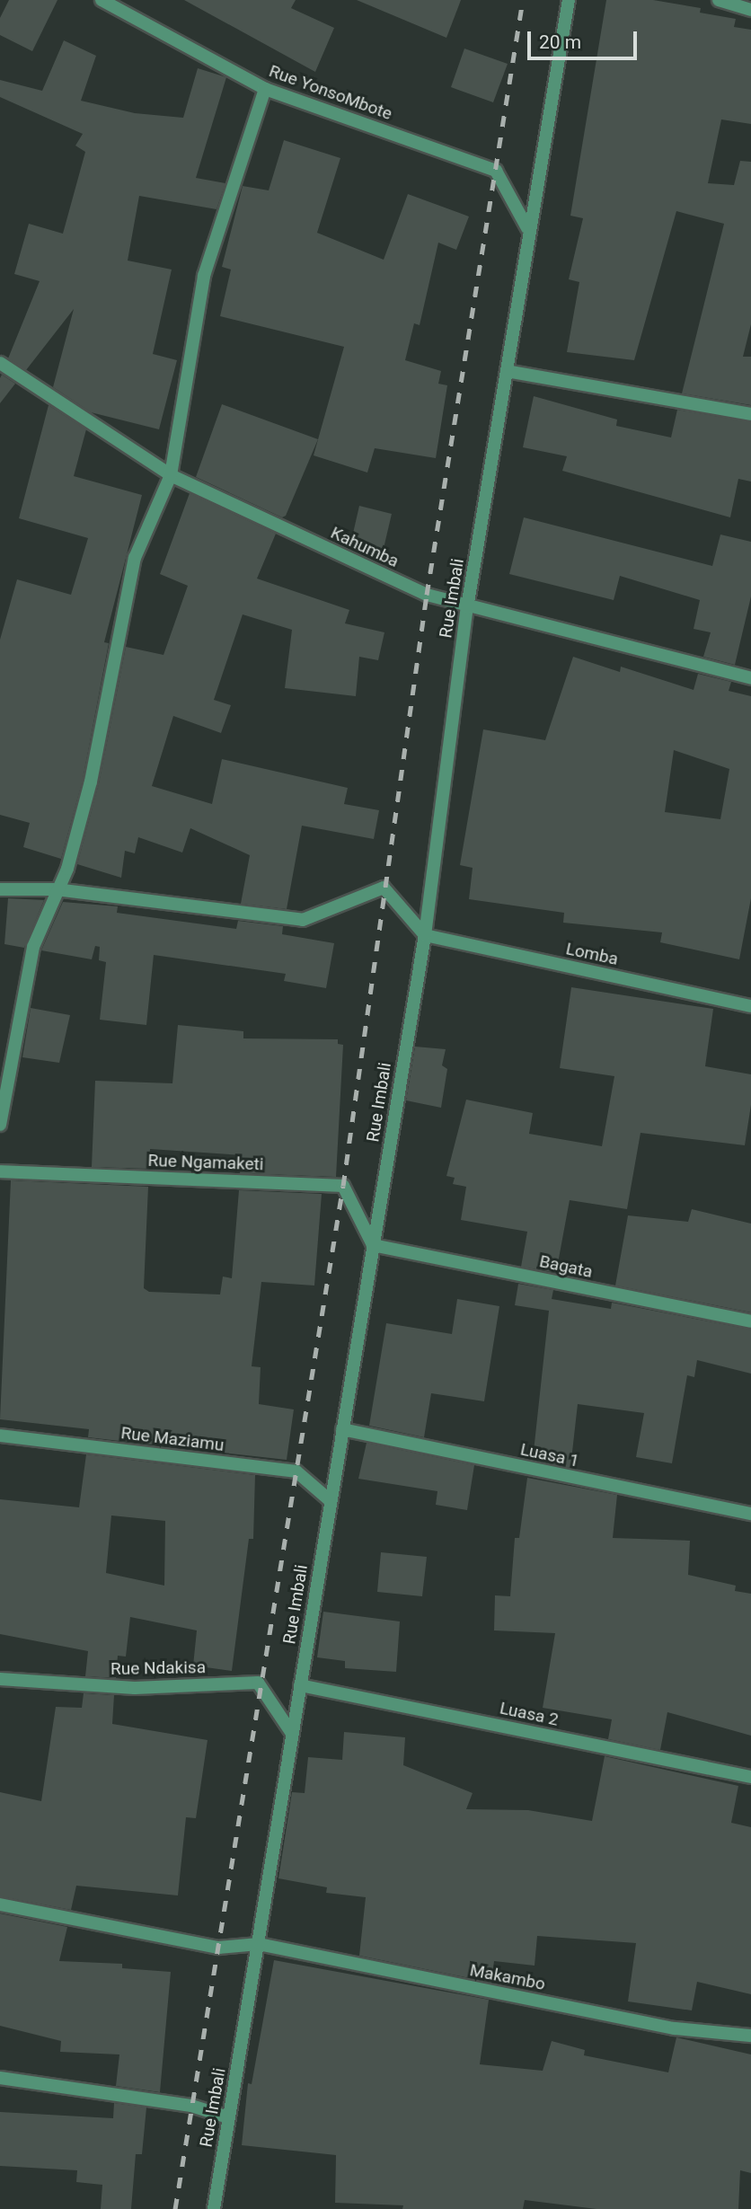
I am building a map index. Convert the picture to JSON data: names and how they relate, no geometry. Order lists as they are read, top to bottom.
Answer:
{
  "streets": {
    "street": [
      "Rue YonsoMbote",
      "Kahumba",
      "Rue Imbali",
      "Lomba",
      "Rue Ngamaketi",
      "Bagata",
      "Rue Maziamu",
      "Luasa 1",
      "Rue Ndakisa",
      "Luasa 2",
      "Makambo"
    ]
  },
  "crossings": [
    ["Rue YonsoMbote", "Rue Imbali"],
    ["Kahumba", "Rue Imbali"],
    ["Rue Imbali", "Lomba"],
    ["Rue Imbali", "Rue Ngamaketi"],
    ["Rue Imbali", "Bagata"],
    ["Rue Imbali", "Rue Maziamu"],
    ["Rue Imbali", "Luasa 1"],
    ["Rue Imbali", "Rue Ndakisa"],
    ["Rue Imbali", "Luasa 2"],
    ["Rue Imbali", "Makambo"],
    ["Rue Ngamaketi", "Bagata"]
  ],
  "scale_bar": "20 m"
}
